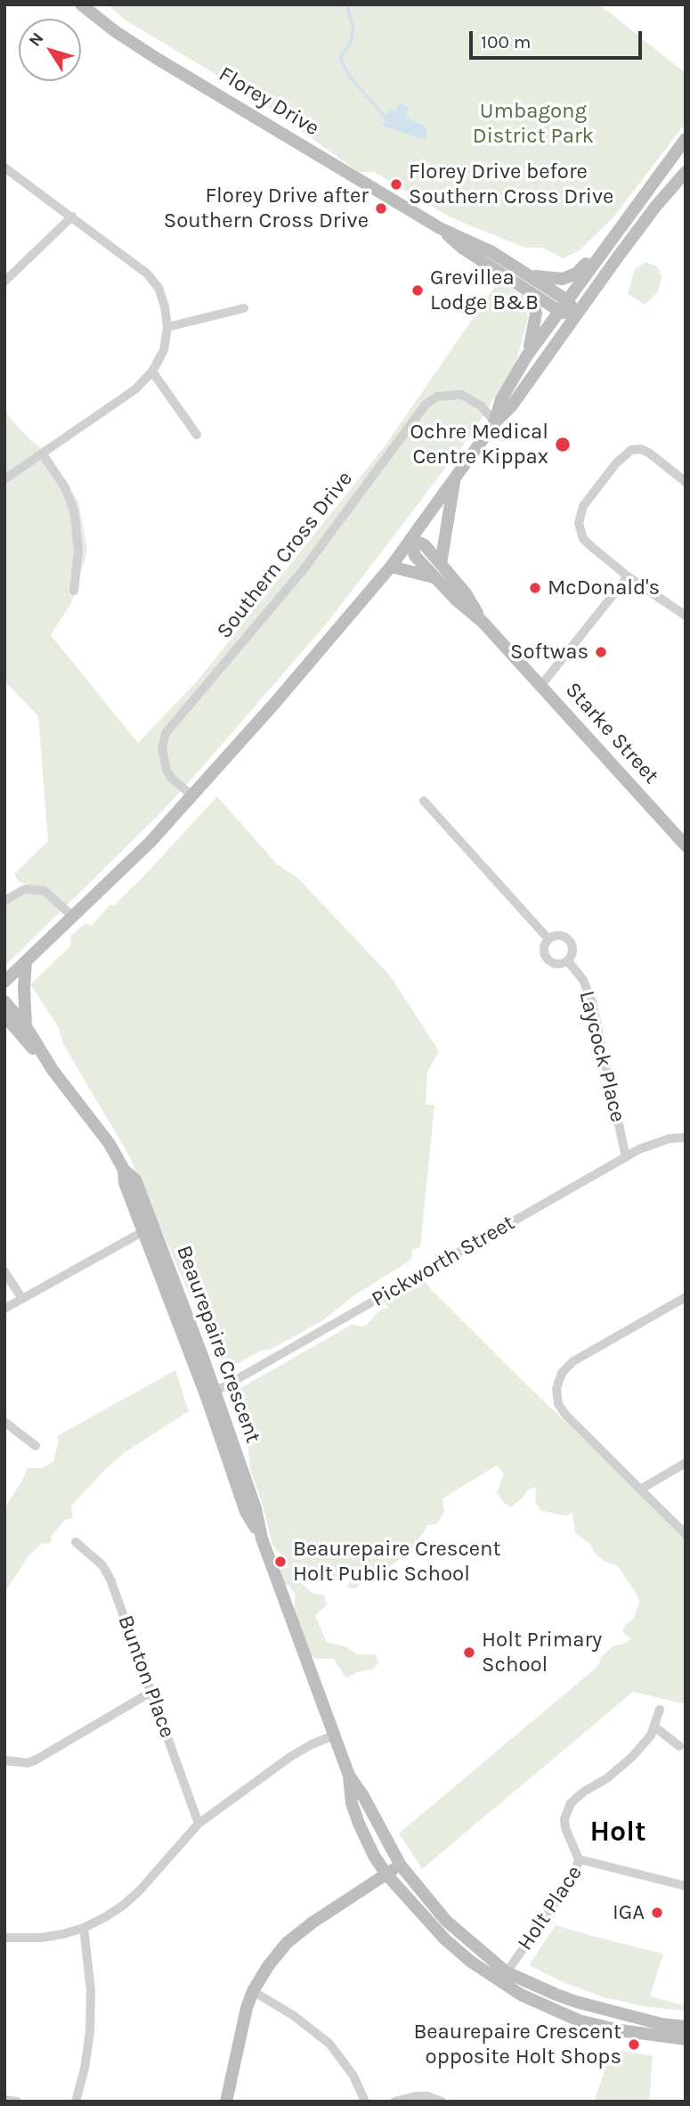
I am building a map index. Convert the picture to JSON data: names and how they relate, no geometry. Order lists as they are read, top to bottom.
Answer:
{
  "streets": {
    "street": [
      "Florey Drive",
      "Southern Cross Drive",
      "Starke Street",
      "Laycock Place",
      "Pickworth Street",
      "Beaurepaire Crescent",
      "Bunton Place",
      "Holt Place"
    ]
  },
  "crossings": [
    ["Laycock Place", "Pickworth Street"],
    ["Pickworth Street", "Beaurepaire Crescent"],
    ["Beaurepaire Crescent", "Holt Place"]
  ],
  "districts": ["Holt"],
  "parks": ["Umbagong District Park"],
  "places": [
    "Florey Drive before Southern Cross Drive",
    "Florey Drive after Southern Cross Drive",
    "Grevillea Lodge B&B",
    "Ochre Medical Centre Kippax",
    "McDonald's",
    "Softwas",
    "Beaurepaire Crescent Holt Public School",
    "Holt Primary School",
    "IGA",
    "Beaurepaire Crescent opposite Holt Shops"
  ],
  "scale_bar": "100 m",
  "north": "top left"
}
